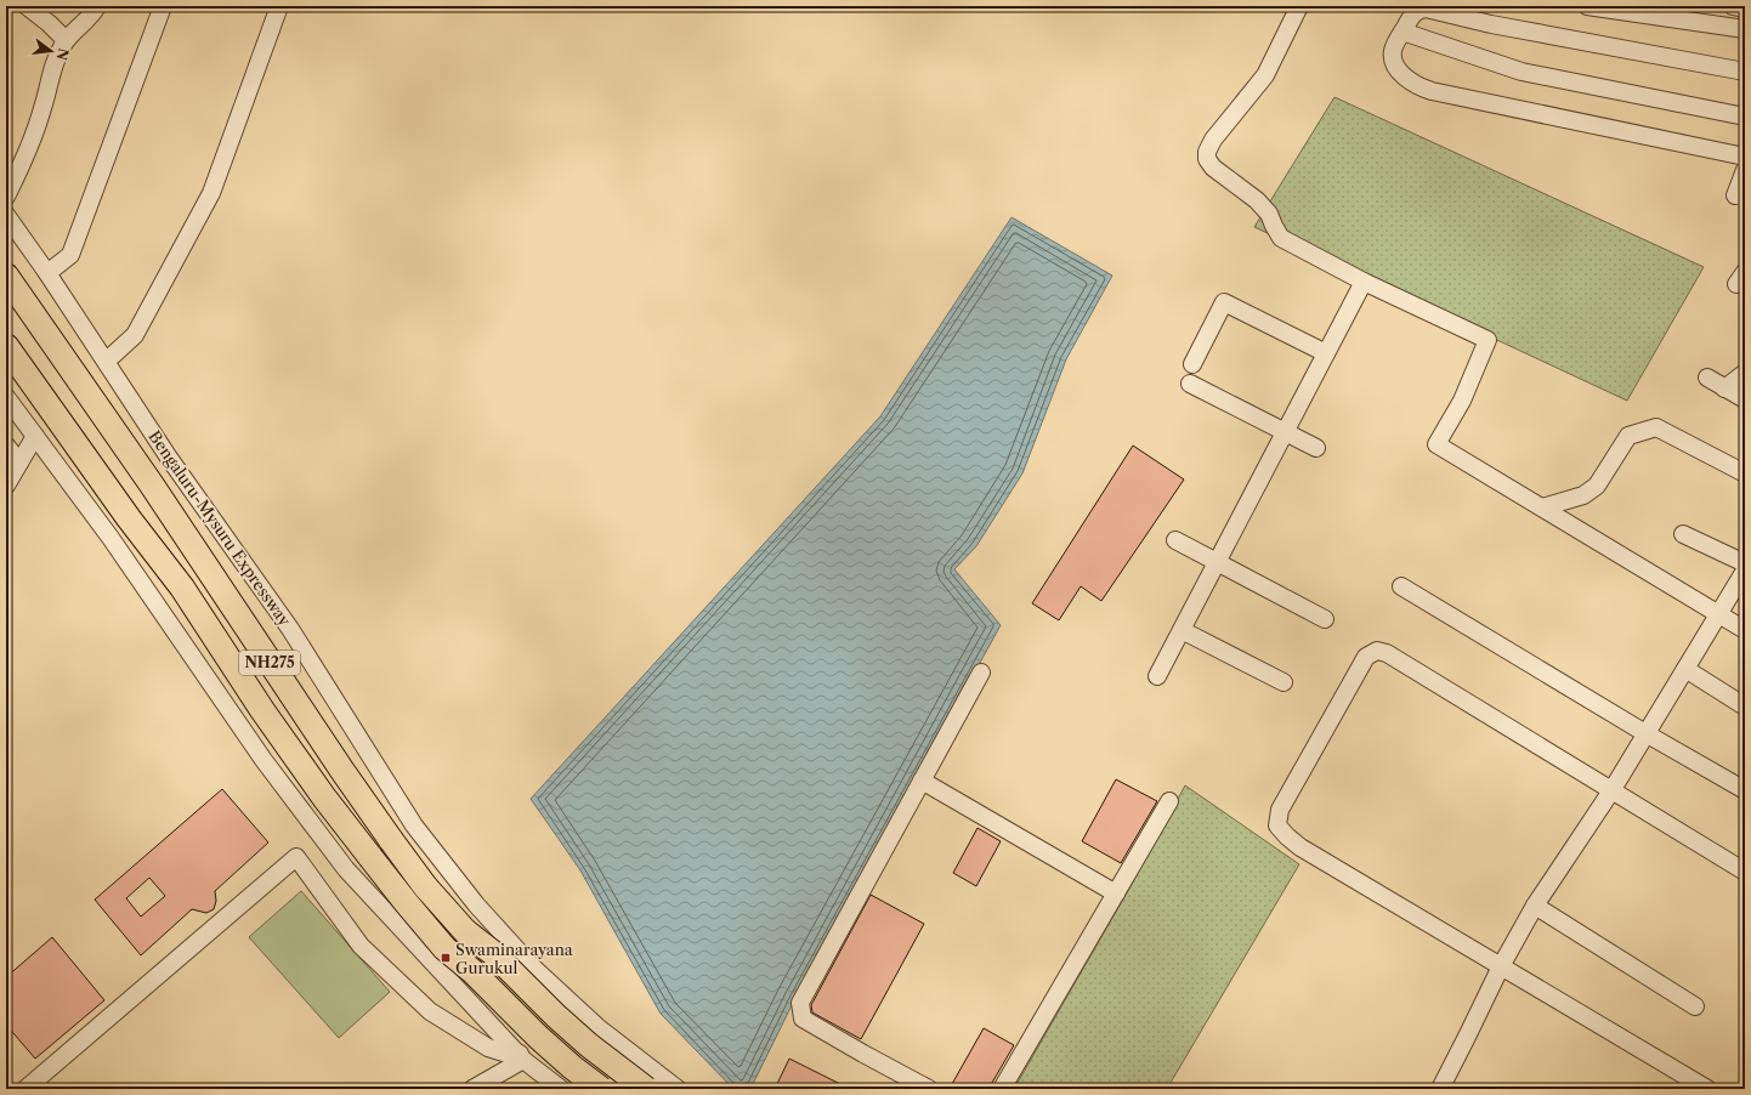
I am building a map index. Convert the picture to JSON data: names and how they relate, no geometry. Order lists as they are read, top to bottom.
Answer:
{
  "streets": {
    "highway": ["Bengaluru-Mysuru Expressway", "NH275"]
  },
  "places": {
    "transit": ["Swaminarayana Gurukul"]
  },
  "north": "right"
}
